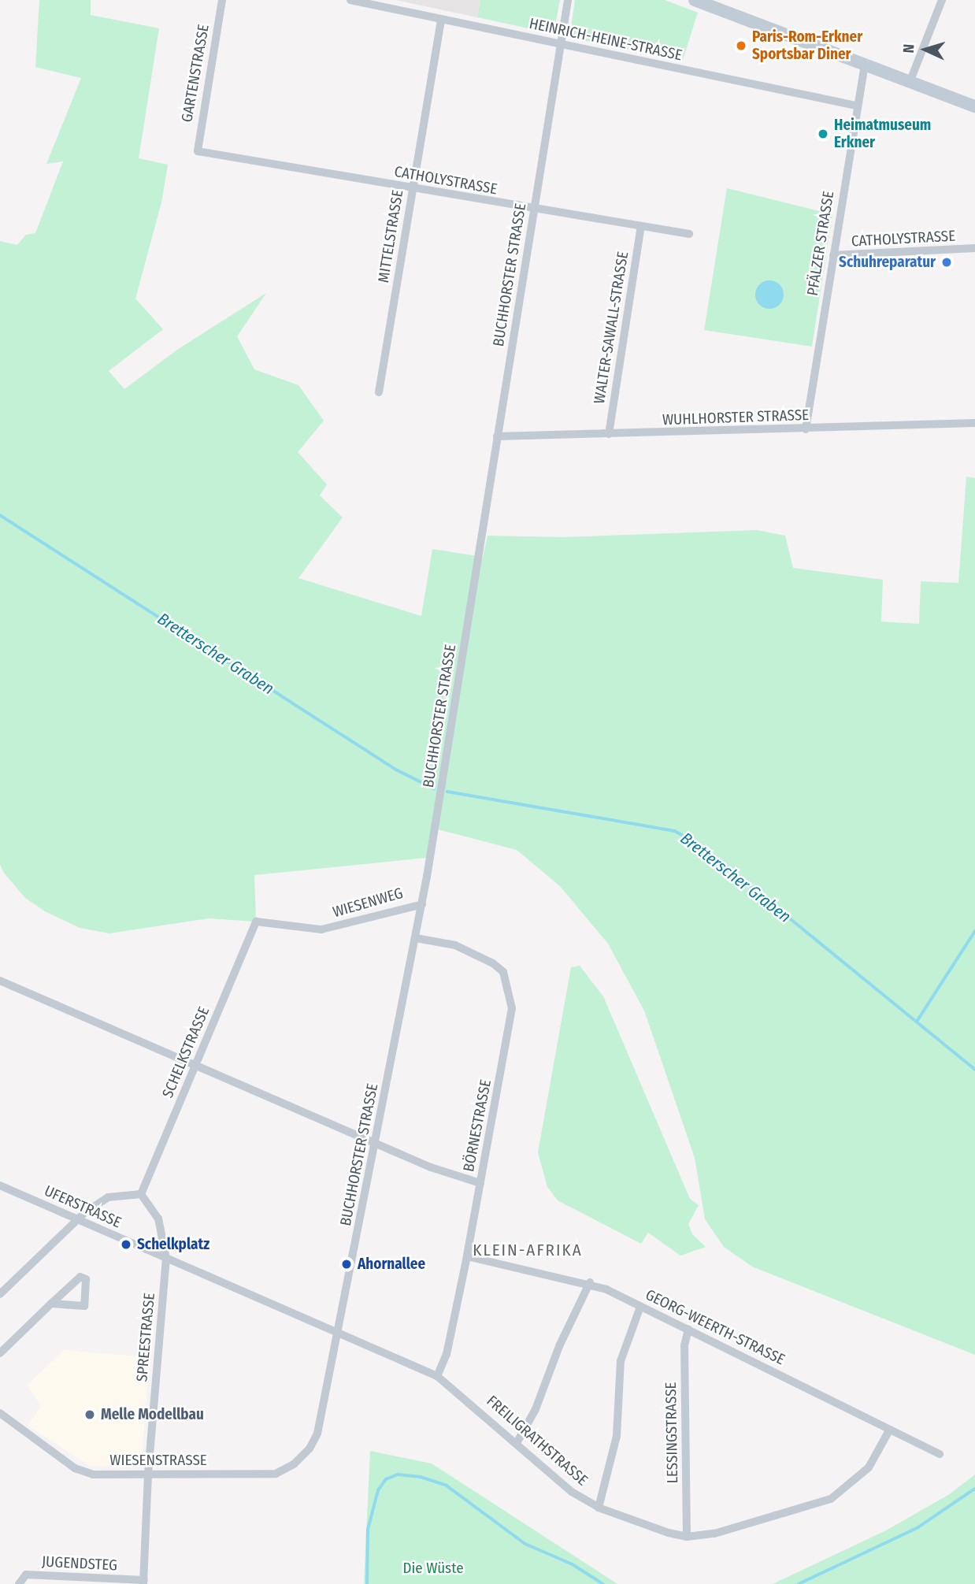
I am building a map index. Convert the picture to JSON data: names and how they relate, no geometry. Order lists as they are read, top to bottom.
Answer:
{
  "streets": {
    "street": [
      "HEINRICH-HEINE-STRASSE",
      "GARTENSTRASSE",
      "CATHOLYSTRASSE",
      "MITTELSTRASSE",
      "PFÄLZER STRASSE",
      "BUCHHORSTER STRASSE",
      "WALTER-SAWALL-STRASSE",
      "WUHLHORSTER STRASSE",
      "WIESENWEG",
      "SCHELKSTRASSE",
      "BÖRNESTRASSE",
      "UFERSTRASSE",
      "GEORG-WEERTH-STRASSE",
      "SPREESTRASSE",
      "LESSINGSTRASSE",
      "FREILIGRATHSTRASSE",
      "WIESENSTRASSE",
      "JUGENDSTEG"
    ]
  },
  "crossings": [
    ["HEINRICH-HEINE-STRASSE", "MITTELSTRASSE"],
    ["HEINRICH-HEINE-STRASSE", "PFÄLZER STRASSE"],
    ["HEINRICH-HEINE-STRASSE", "BUCHHORSTER STRASSE"],
    ["GARTENSTRASSE", "CATHOLYSTRASSE"],
    ["CATHOLYSTRASSE", "MITTELSTRASSE"],
    ["CATHOLYSTRASSE", "PFÄLZER STRASSE"],
    ["CATHOLYSTRASSE", "BUCHHORSTER STRASSE"],
    ["CATHOLYSTRASSE", "WALTER-SAWALL-STRASSE"],
    ["PFÄLZER STRASSE", "WUHLHORSTER STRASSE"],
    ["BUCHHORSTER STRASSE", "WUHLHORSTER STRASSE"],
    ["BUCHHORSTER STRASSE", "WIESENWEG"],
    ["BUCHHORSTER STRASSE", "BÖRNESTRASSE"],
    ["BUCHHORSTER STRASSE", "UFERSTRASSE"],
    ["BUCHHORSTER STRASSE", "FREILIGRATHSTRASSE"],
    ["BUCHHORSTER STRASSE", "WIESENSTRASSE"],
    ["WALTER-SAWALL-STRASSE", "WUHLHORSTER STRASSE"],
    ["WIESENWEG", "SCHELKSTRASSE"],
    ["BÖRNESTRASSE", "GEORG-WEERTH-STRASSE"],
    ["BÖRNESTRASSE", "FREILIGRATHSTRASSE"],
    ["UFERSTRASSE", "SPREESTRASSE"],
    ["UFERSTRASSE", "FREILIGRATHSTRASSE"],
    ["GEORG-WEERTH-STRASSE", "LESSINGSTRASSE"],
    ["GEORG-WEERTH-STRASSE", "FREILIGRATHSTRASSE"],
    ["SPREESTRASSE", "WIESENSTRASSE"],
    ["SPREESTRASSE", "JUGENDSTEG"],
    ["LESSINGSTRASSE", "FREILIGRATHSTRASSE"]
  ],
  "districts": ["KLEIN-AFRIKA"],
  "water": ["Bretterscher Graben"],
  "parks": ["Die Wüste"],
  "places": [
    "Paris-Rom-Erkner Sportsbar Diner",
    "Heimatmuseum Erkner",
    "Schuhreparatur",
    "Schelkplatz",
    "Ahornallee",
    "Melle Modellbau"
  ],
  "north": "left"
}
